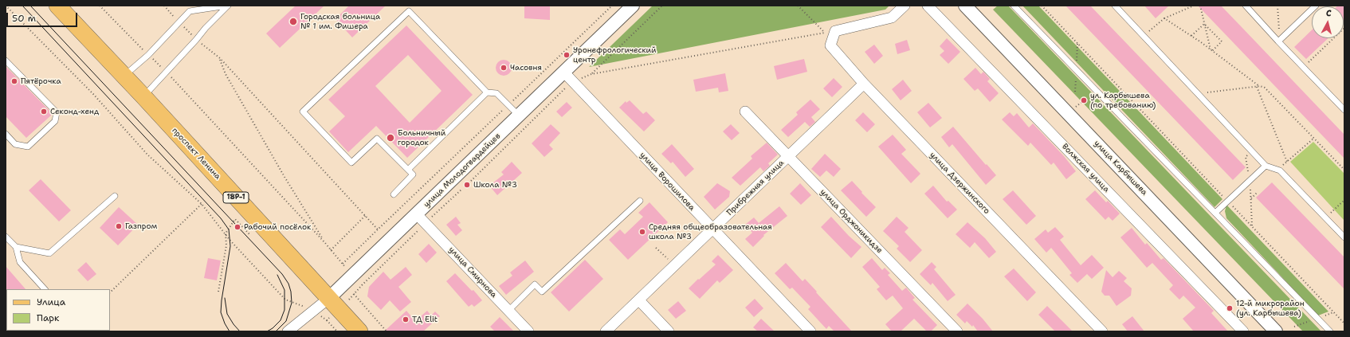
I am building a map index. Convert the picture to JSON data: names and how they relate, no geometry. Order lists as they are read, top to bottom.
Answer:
{
  "streets": {
    "main road": ["проспект Ленина", "18Р-1"],
    "street": [
      "Волжская улица",
      "улица Карбышева",
      "улица Молодогвардейцев",
      "улица Ворошилова",
      "улица Дзержинского",
      "Прибрежная улица",
      "улица Орджоникидзе",
      "улица Смирнова"
    ]
  },
  "crossings": [
    ["проспект Ленина", "улица Молодогвардейцев"],
    ["улица Молодогвардейцев", "улица Ворошилова"],
    ["улица Молодогвардейцев", "улица Смирнова"],
    ["улица Ворошилова", "Прибрежная улица"],
    ["улица Дзержинского", "Прибрежная улица"],
    ["Прибрежная улица", "улица Орджоникидзе"]
  ],
  "places": [
    "Городская больница № 1 им. Фишера",
    "Уронефрологический центр",
    "Часовня",
    "Пятёрочка",
    "ул. Карбышева (по требованию)",
    "Секонд-хенд",
    "Больничный городок",
    "Школа №3",
    "Газпром",
    "Рабочий посёлок",
    "Средняя общеобразовательная школа №3",
    "12-й микрорайон (ул. Карбышева)",
    "ТД Elit"
  ],
  "legend": ["Улица", "Парк"],
  "scale_bar": "50 m",
  "north": "top"
}
